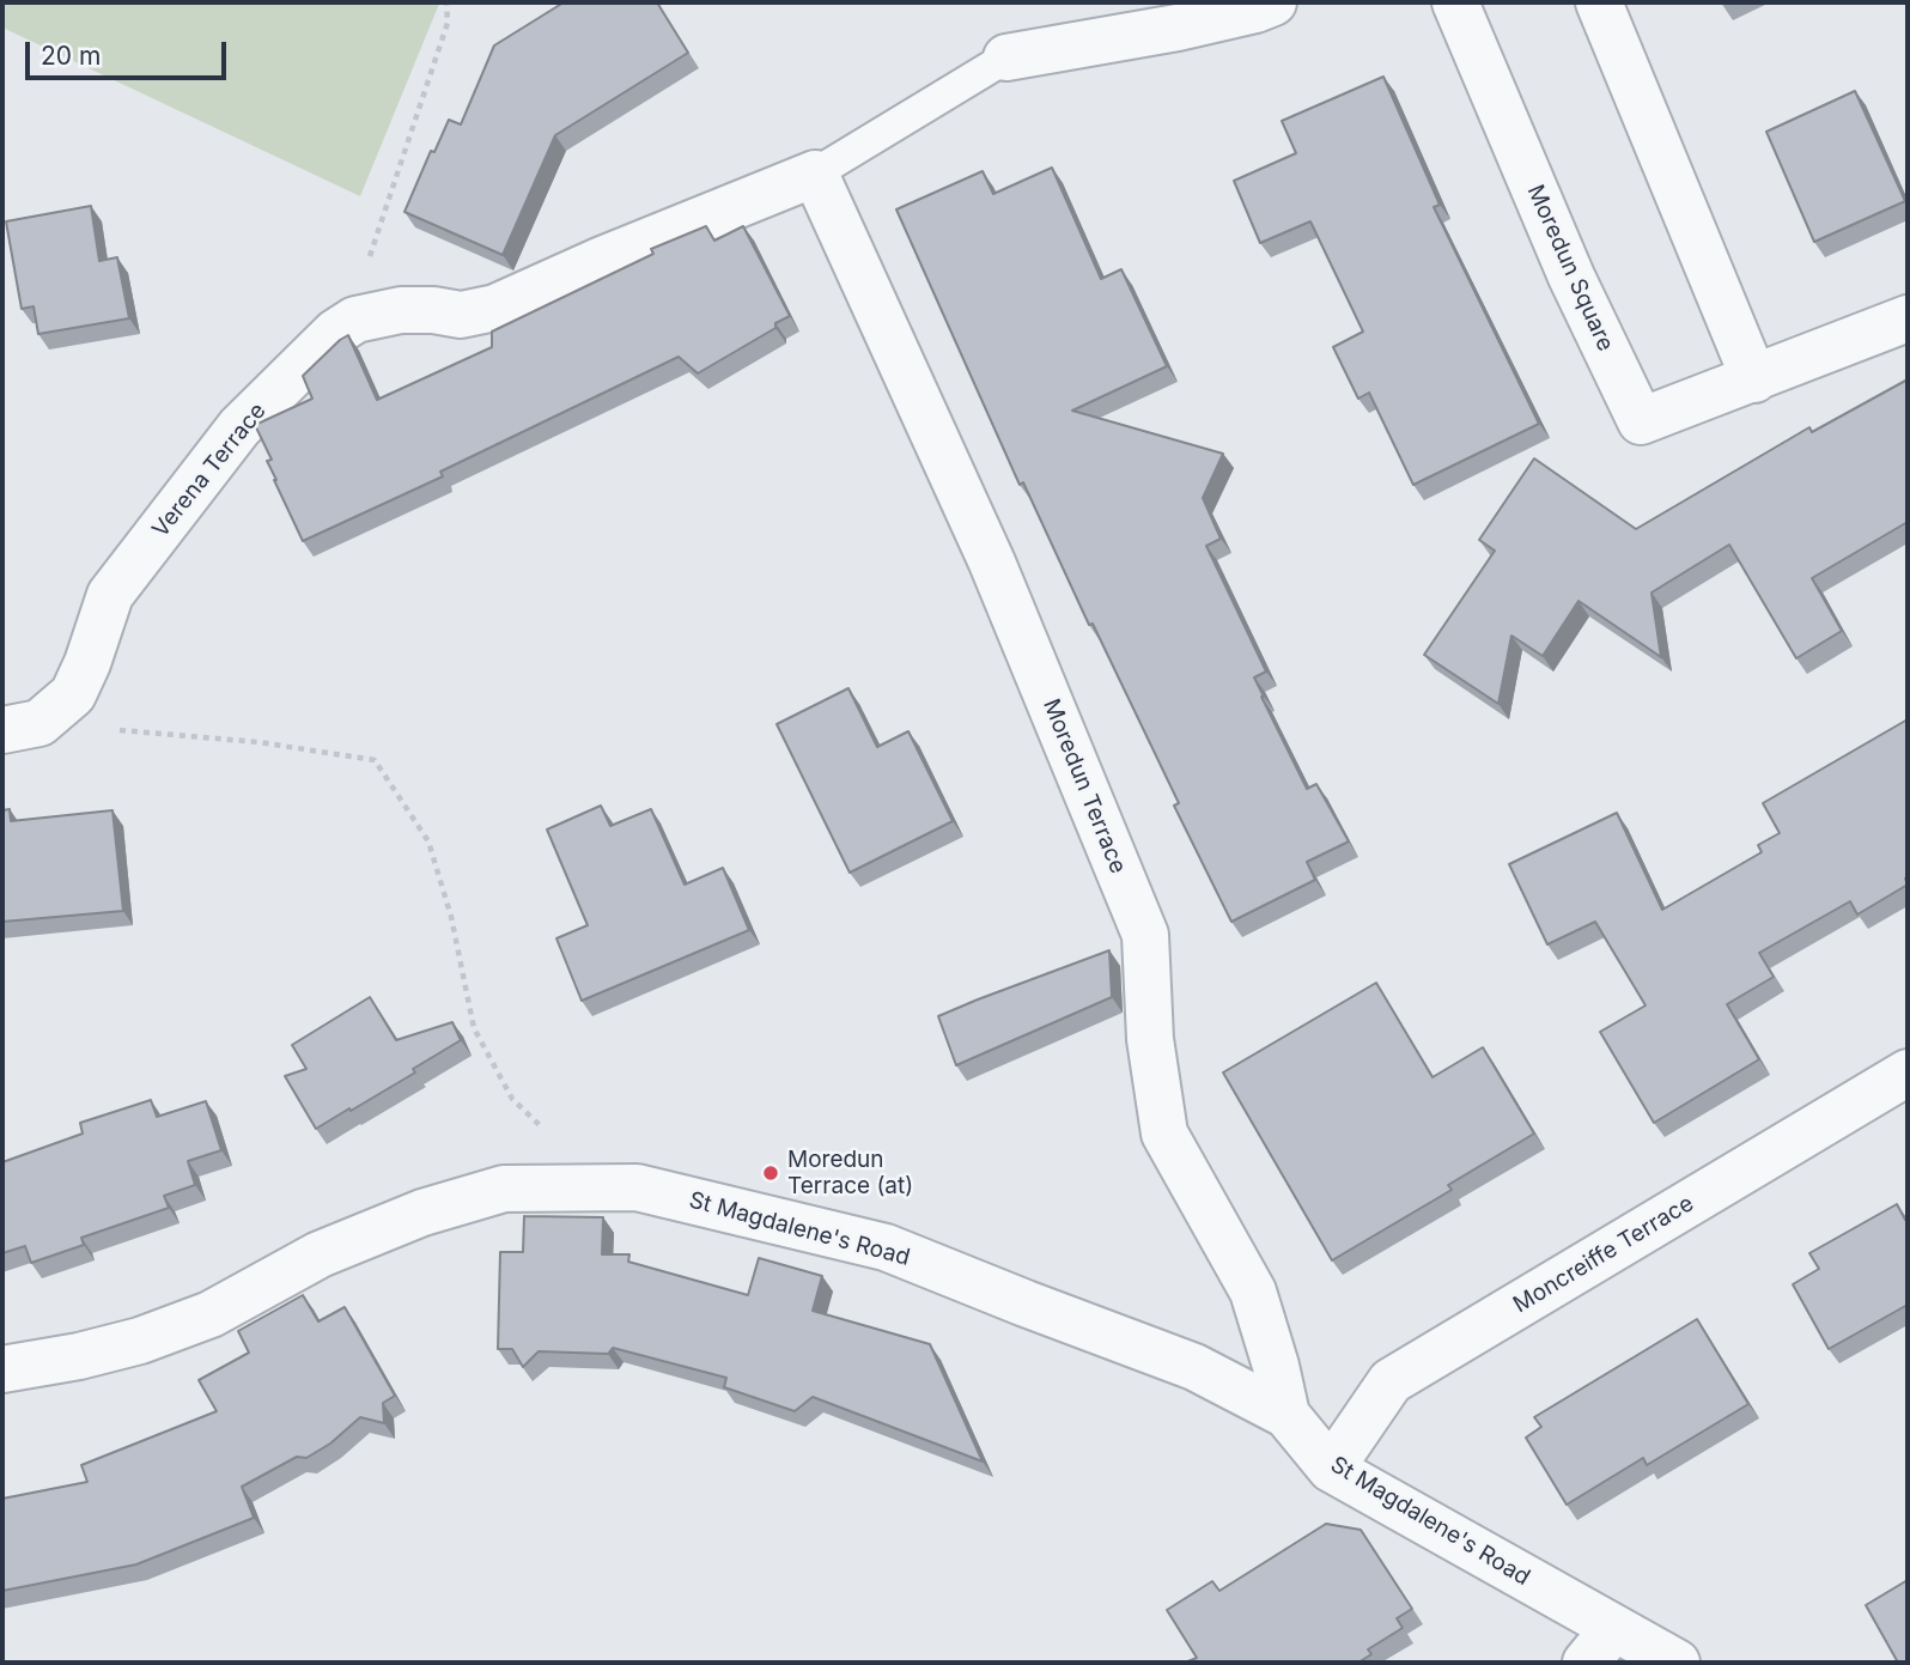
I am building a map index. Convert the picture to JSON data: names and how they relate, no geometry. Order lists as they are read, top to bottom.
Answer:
{
  "streets": {
    "street": [
      "Moredun Square",
      "Verena Terrace",
      "Moredun Terrace",
      "St Magdalene's Road",
      "Moncreiffe Terrace"
    ]
  },
  "crossings": [
    ["Verena Terrace", "Moredun Terrace"],
    ["Moredun Terrace", "St Magdalene's Road"],
    ["St Magdalene's Road", "Moncreiffe Terrace"]
  ],
  "places": ["Moredun Terrace (at)"],
  "scale_bar": "20 m"
}
